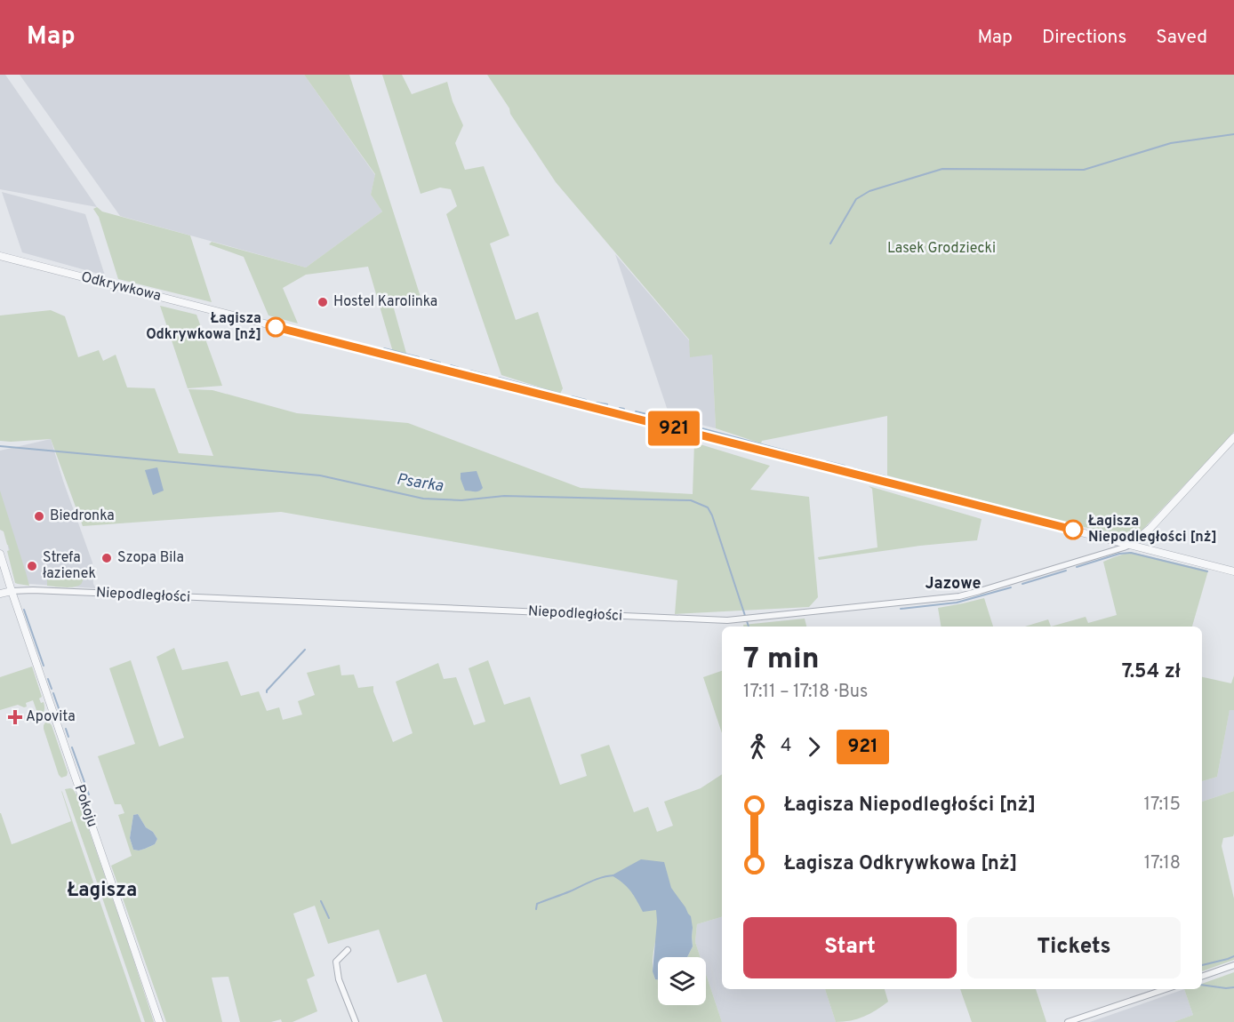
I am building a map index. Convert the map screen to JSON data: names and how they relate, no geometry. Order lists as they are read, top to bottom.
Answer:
{
  "streets": {
    "street": ["Odkrywkowa", "Niepodległości", "Pokoju"]
  },
  "crossings": [
    ["Odkrywkowa", "Niepodległości"],
    ["Niepodległości", "Pokoju"]
  ],
  "districts": ["Jazowe", "Łagisza"],
  "water": ["Psarka"],
  "parks": ["Lasek Grodziecki"],
  "places": {
    "other": [
      "Hostel Karolinka",
      "Łagisza Odkrywkowa [nż]",
      "Biedronka",
      "Łagisza Niepodległości [nż]",
      "Szopa Bila",
      "Strefa łazienek"
    ],
    "health": ["Apovita"]
  },
  "lines": ["bus line 921"],
  "page": {
    "header": "Map",
    "nav": ["Map", "Directions", "Saved"],
    "on_map": "921",
    "heading": ["7 min", "17:11 – 17:18 · Bus", "7.54 zł"],
    "legs": ["4", "921"],
    "list": [
      {
        "name": "Łagisza Niepodległości [nż]",
        "value": "17:15"
      },
      {
        "name": "Łagisza Odkrywkowa [nż]",
        "value": "17:18"
      }
    ],
    "buttons": ["Start", "Tickets"]
  }
}
